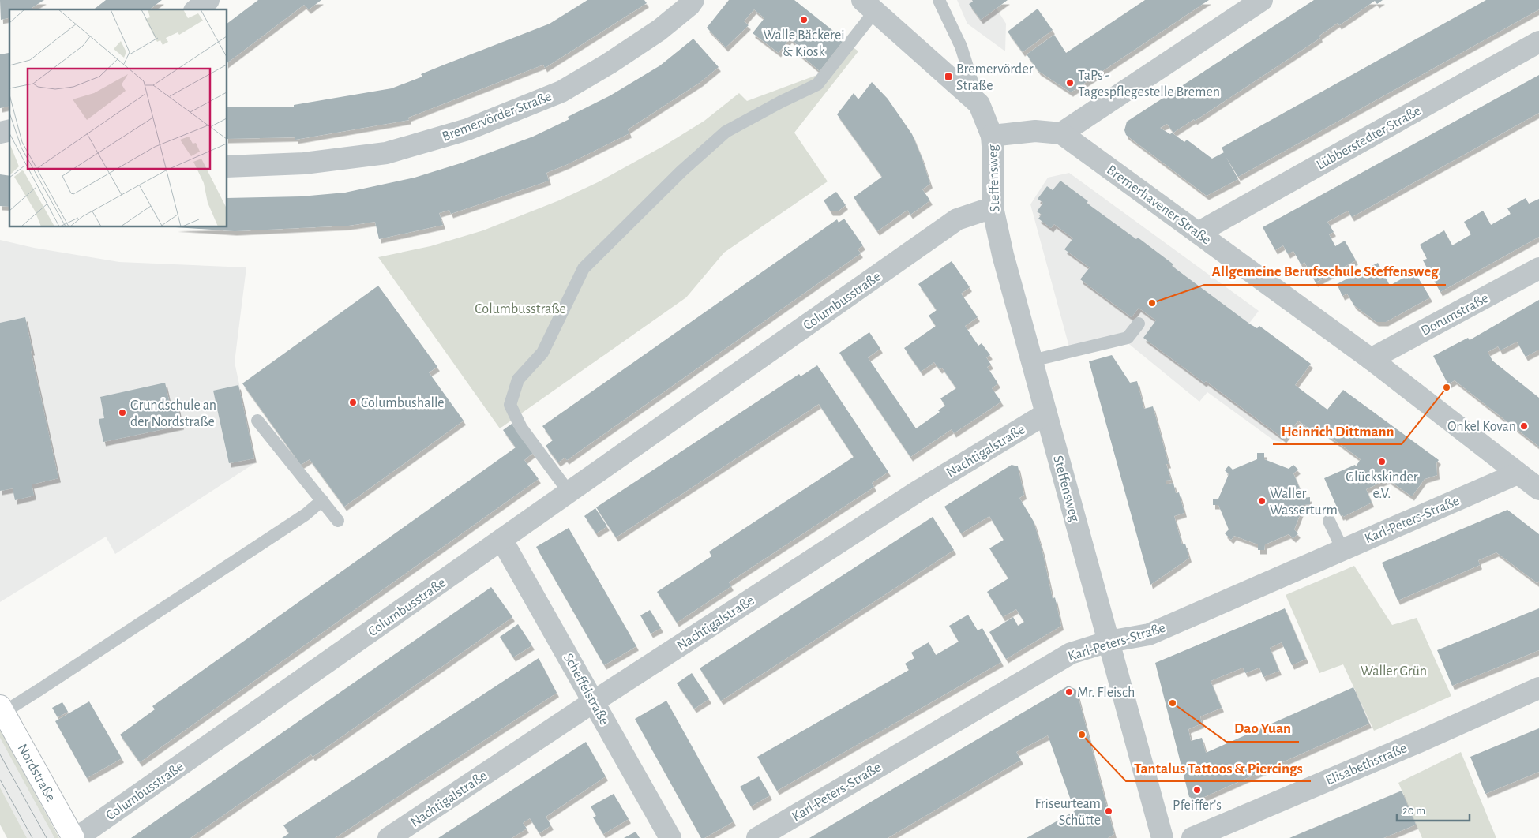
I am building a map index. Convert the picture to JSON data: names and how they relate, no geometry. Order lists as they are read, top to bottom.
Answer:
{
  "streets": {
    "main road": ["Nordstraße"],
    "street": [
      "Bremervörder Straße",
      "Lübberstedter Straße",
      "Steffensweg",
      "Bremerhavener Straße",
      "Columbusstraße",
      "Dorumstraße",
      "Nachtigalstraße",
      "Karl-Peters-Straße",
      "Scheffelstraße",
      "Elisabethstraße"
    ]
  },
  "crossings": [
    ["Lübberstedter Straße", "Bremerhavener Straße"],
    ["Steffensweg", "Columbusstraße"],
    ["Steffensweg", "Nachtigalstraße"],
    ["Steffensweg", "Karl-Peters-Straße"],
    ["Bremerhavener Straße", "Dorumstraße"],
    ["Bremerhavener Straße", "Karl-Peters-Straße"],
    ["Columbusstraße", "Scheffelstraße"],
    ["Columbusstraße", "Nordstraße"],
    ["Nachtigalstraße", "Scheffelstraße"]
  ],
  "parks": ["Columbusstraße", "Waller Grün"],
  "places": {
    "other": [
      "Walle Bäckerei & Kiosk",
      "TaPs - Tagespflegestelle Bremen",
      "Allgemeine Berufsschule Steffensweg",
      "Heinrich Dittmann",
      "Columbushalle",
      "Grundschule an der Nordstraße",
      "Onkel Kovan",
      "Glückskinder e.V.",
      "Waller Wasserturm",
      "Mr. Fleisch",
      "Dao Yuan",
      "Tantalus Tattoos & Piercings",
      "Pfeiffer's",
      "Friseurteam Schütte"
    ],
    "transit": ["Bremervörder Straße"]
  },
  "scale_bar": "20 m"
}
